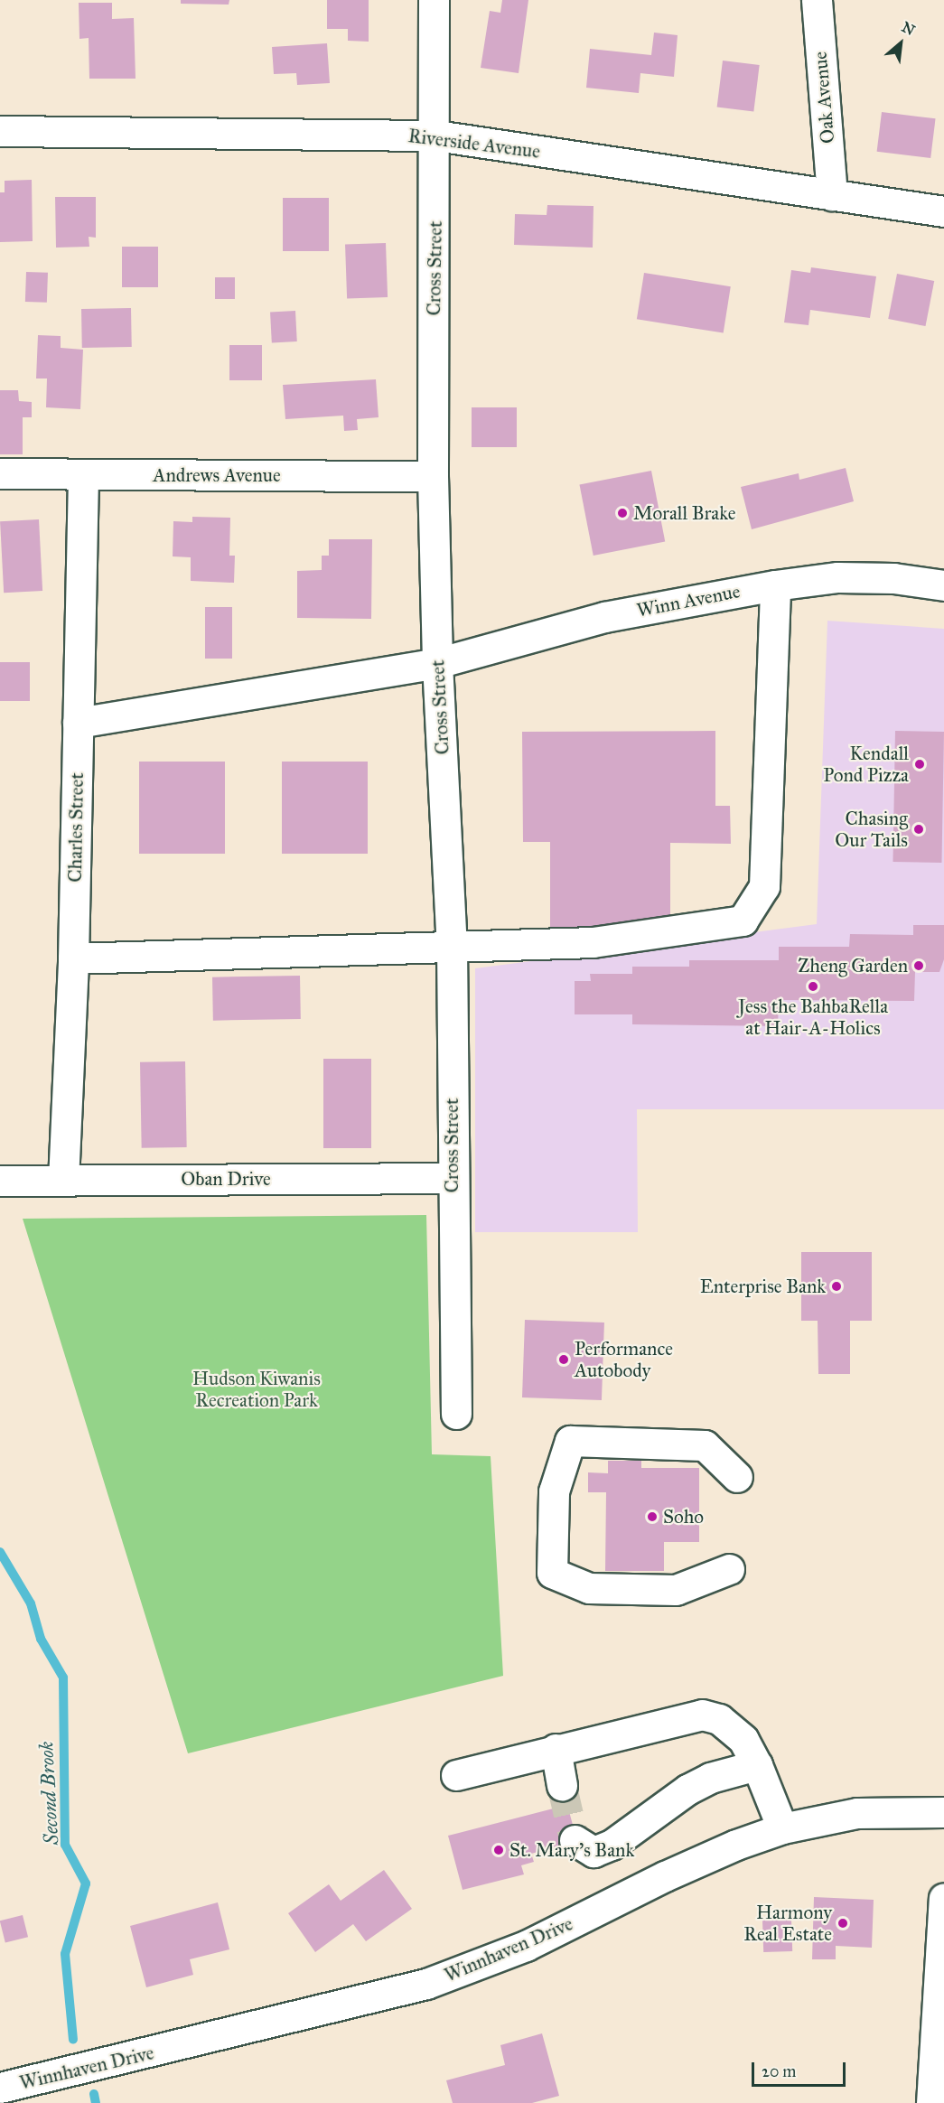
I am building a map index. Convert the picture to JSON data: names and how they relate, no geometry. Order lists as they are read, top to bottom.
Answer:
{
  "streets": {
    "street": [
      "Oak Avenue",
      "Riverside Avenue",
      "Cross Street",
      "Andrews Avenue",
      "Winn Avenue",
      "Charles Street",
      "Oban Drive",
      "Winnhaven Drive"
    ]
  },
  "crossings": [
    ["Oak Avenue", "Riverside Avenue"],
    ["Riverside Avenue", "Cross Street"],
    ["Cross Street", "Andrews Avenue"],
    ["Cross Street", "Winn Avenue"],
    ["Cross Street", "Oban Drive"],
    ["Andrews Avenue", "Charles Street"],
    ["Winn Avenue", "Charles Street"],
    ["Charles Street", "Oban Drive"]
  ],
  "water": ["Second Brook"],
  "parks": ["Hudson Kiwanis Recreation Park"],
  "places": [
    "Morall Brake",
    "Kendall Pond Pizza",
    "Chasing Our Tails",
    "Zheng Garden",
    "Jess the BahbaRella at Hair-A-Holics",
    "Enterprise Bank",
    "Performance Autobody",
    "Soho",
    "St. Mary's Bank",
    "Harmony Real Estate"
  ],
  "scale_bar": "20 m",
  "north": "top right"
}
